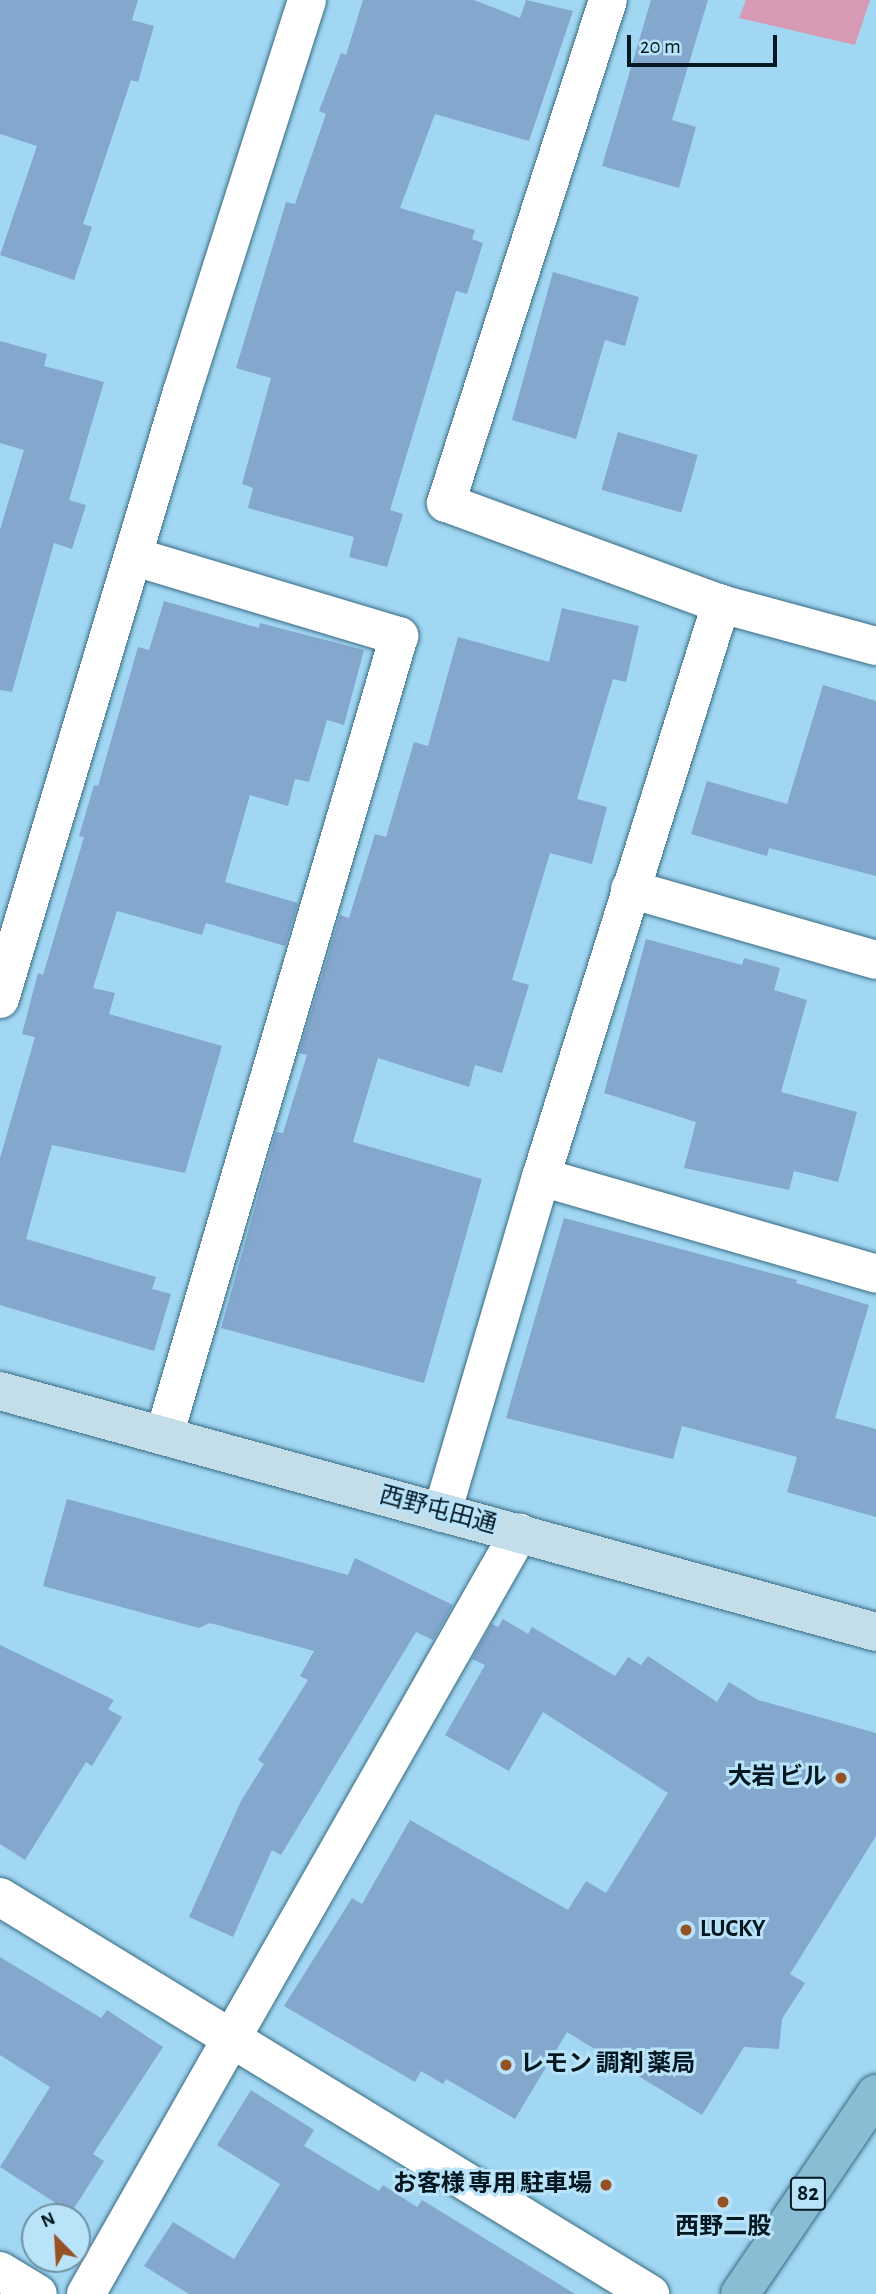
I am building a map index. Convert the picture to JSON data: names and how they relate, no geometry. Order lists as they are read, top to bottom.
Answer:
{
  "streets": {
    "main road": ["82"],
    "street": ["西野屯田通"]
  },
  "places": [
    "大岩 ビル",
    "LUCKY",
    "レモン 調剤 薬局",
    "お客様 専用 駐車場",
    "西野二股"
  ],
  "scale_bar": "20 m",
  "north": "top left"
}
